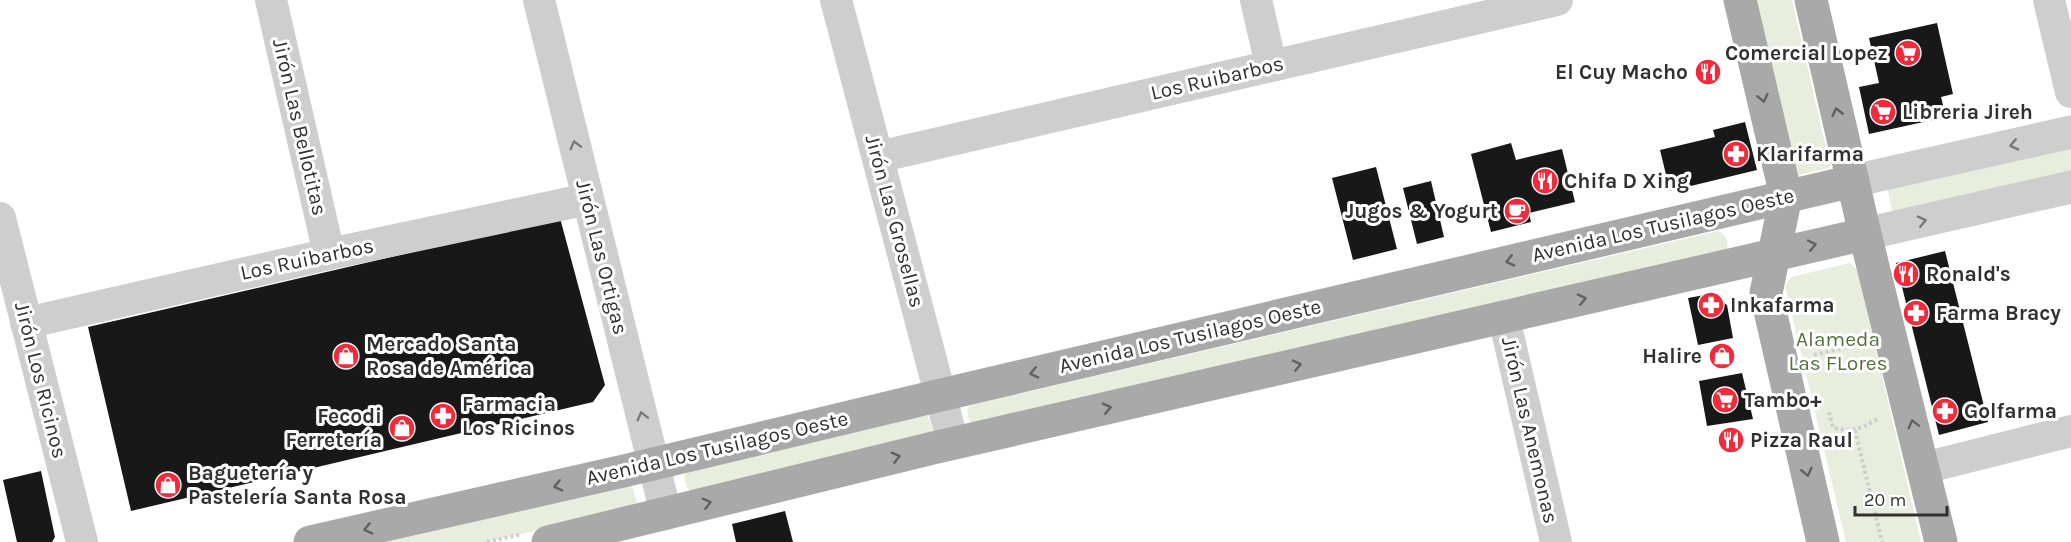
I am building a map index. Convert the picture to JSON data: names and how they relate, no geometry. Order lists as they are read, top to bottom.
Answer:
{
  "streets": {
    "main road": ["Avenida Los Tusilagos Oeste"],
    "street": [
      "Los Ruibarbos",
      "Jirón Las Bellotitas",
      "Jirón Las Grosellas",
      "Jirón Las Ortigas",
      "Jirón Los Ricinos",
      "Jirón Las Anemonas"
    ]
  },
  "crossings": [
    ["Los Ruibarbos", "Jirón Las Bellotitas"],
    ["Los Ruibarbos", "Jirón Las Grosellas"],
    ["Los Ruibarbos", "Jirón Las Ortigas"],
    ["Los Ruibarbos", "Jirón Los Ricinos"],
    ["Jirón Las Grosellas", "Avenida Los Tusilagos Oeste"],
    ["Avenida Los Tusilagos Oeste", "Jirón Las Ortigas"]
  ],
  "one_way": ["Jirón Las Ortigas"],
  "parks": ["Alameda Las FLores"],
  "places": {
    "supermarket": ["Comercial Lopez", "Libreria Jireh", "Tambo+"],
    "restaurant": [
      "El Cuy Macho",
      "Chifa D Xing",
      "Ronald's",
      "Pizza Raul"
    ],
    "pharmacy": [
      "Klarifarma",
      "Inkafarma",
      "Farma Bracy",
      "Golfarma",
      "Farmacia Los Ricinos"
    ],
    "cafe": ["Jugos & Yogurt"],
    "shop": [
      "Mercado Santa Rosa de América",
      "Halire",
      "Fecodi Ferretería",
      "Baguetería y Pastelería Santa Rosa"
    ]
  },
  "scale_bar": "20 m"
}
